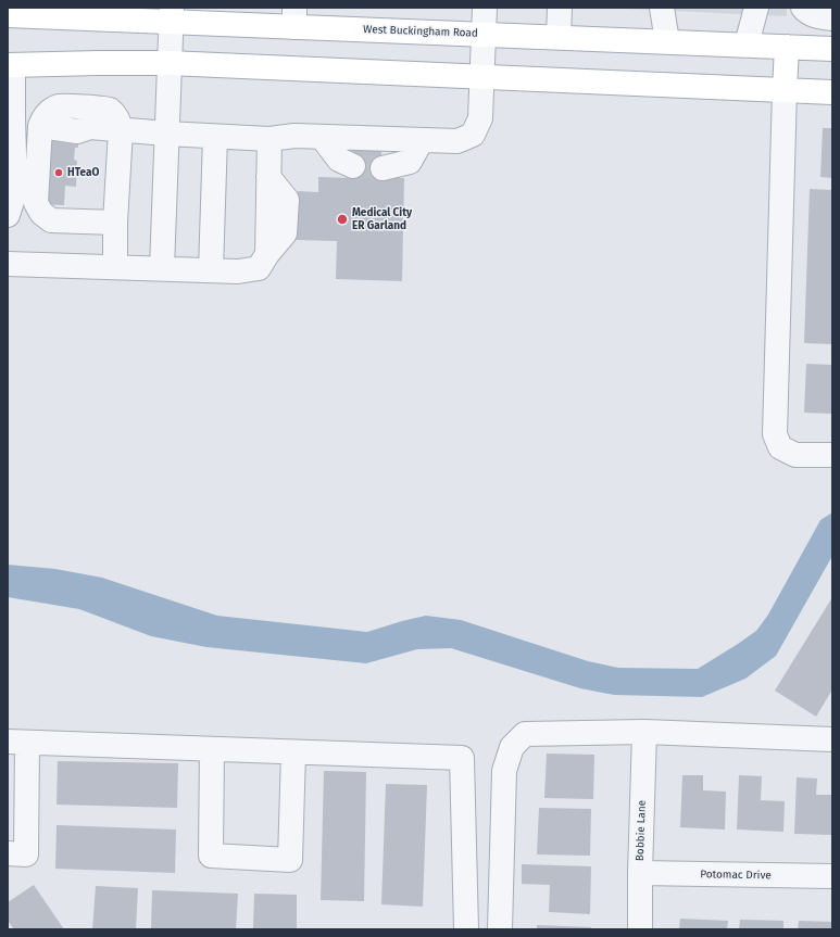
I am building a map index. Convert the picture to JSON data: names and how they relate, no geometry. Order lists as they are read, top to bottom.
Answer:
{
  "streets": {
    "main road": ["West Buckingham Road"],
    "street": ["Bobbie Lane", "Potomac Drive"]
  },
  "crossings": [
    ["Bobbie Lane", "Potomac Drive"]
  ],
  "places": ["HTeaO", "Medical City ER Garland"]
}
